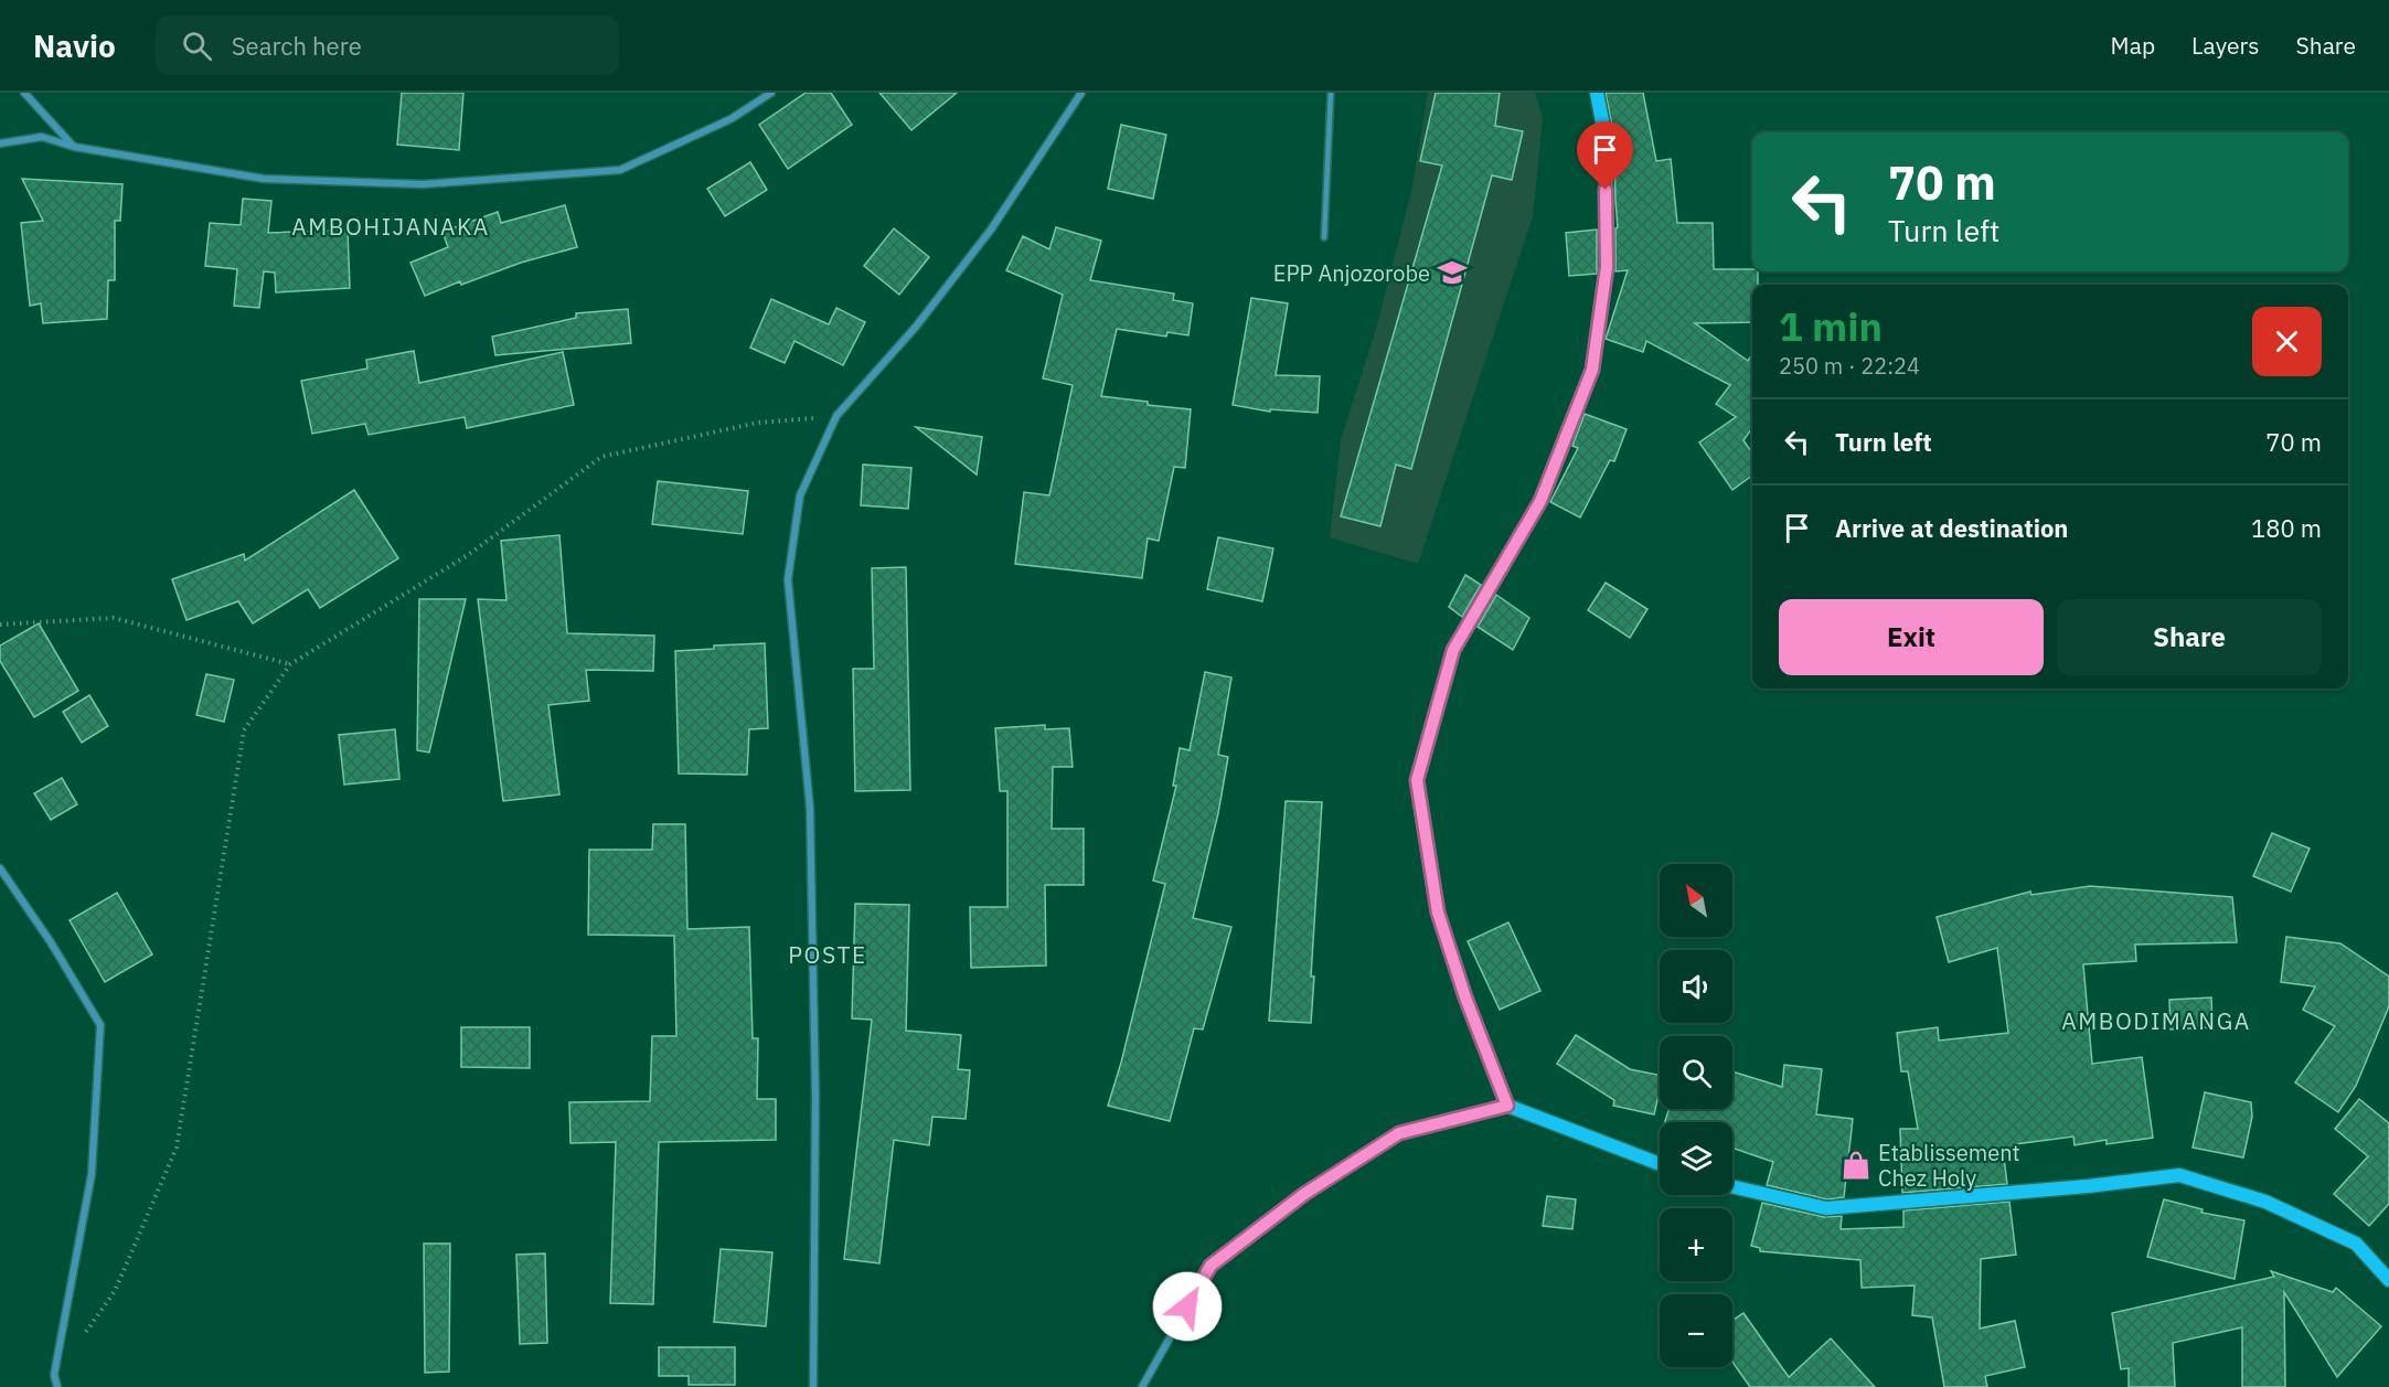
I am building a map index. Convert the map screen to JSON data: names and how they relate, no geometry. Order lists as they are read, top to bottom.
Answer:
{
  "districts": ["AMBOHIJANAKA", "POSTE", "AMBODIMANGA"],
  "places": {
    "school or university": ["EPP Anjozorobe"],
    "shop": ["Etablissement Chez Holy"]
  },
  "north": "top left",
  "page": {
    "header": "Navio",
    "search": "Search here",
    "nav": ["Map", "Layers", "Share"],
    "turn": ["70 m", "Turn left"],
    "heading": ["1 min", "250 m · 22:24"],
    "list": [
      {
        "name": "Turn left",
        "value": "70 m"
      },
      {
        "name": "Arrive at destination",
        "value": "180 m"
      }
    ],
    "buttons": ["Exit", "Share"],
    "map_buttons": ["+", "−"]
  }
}
